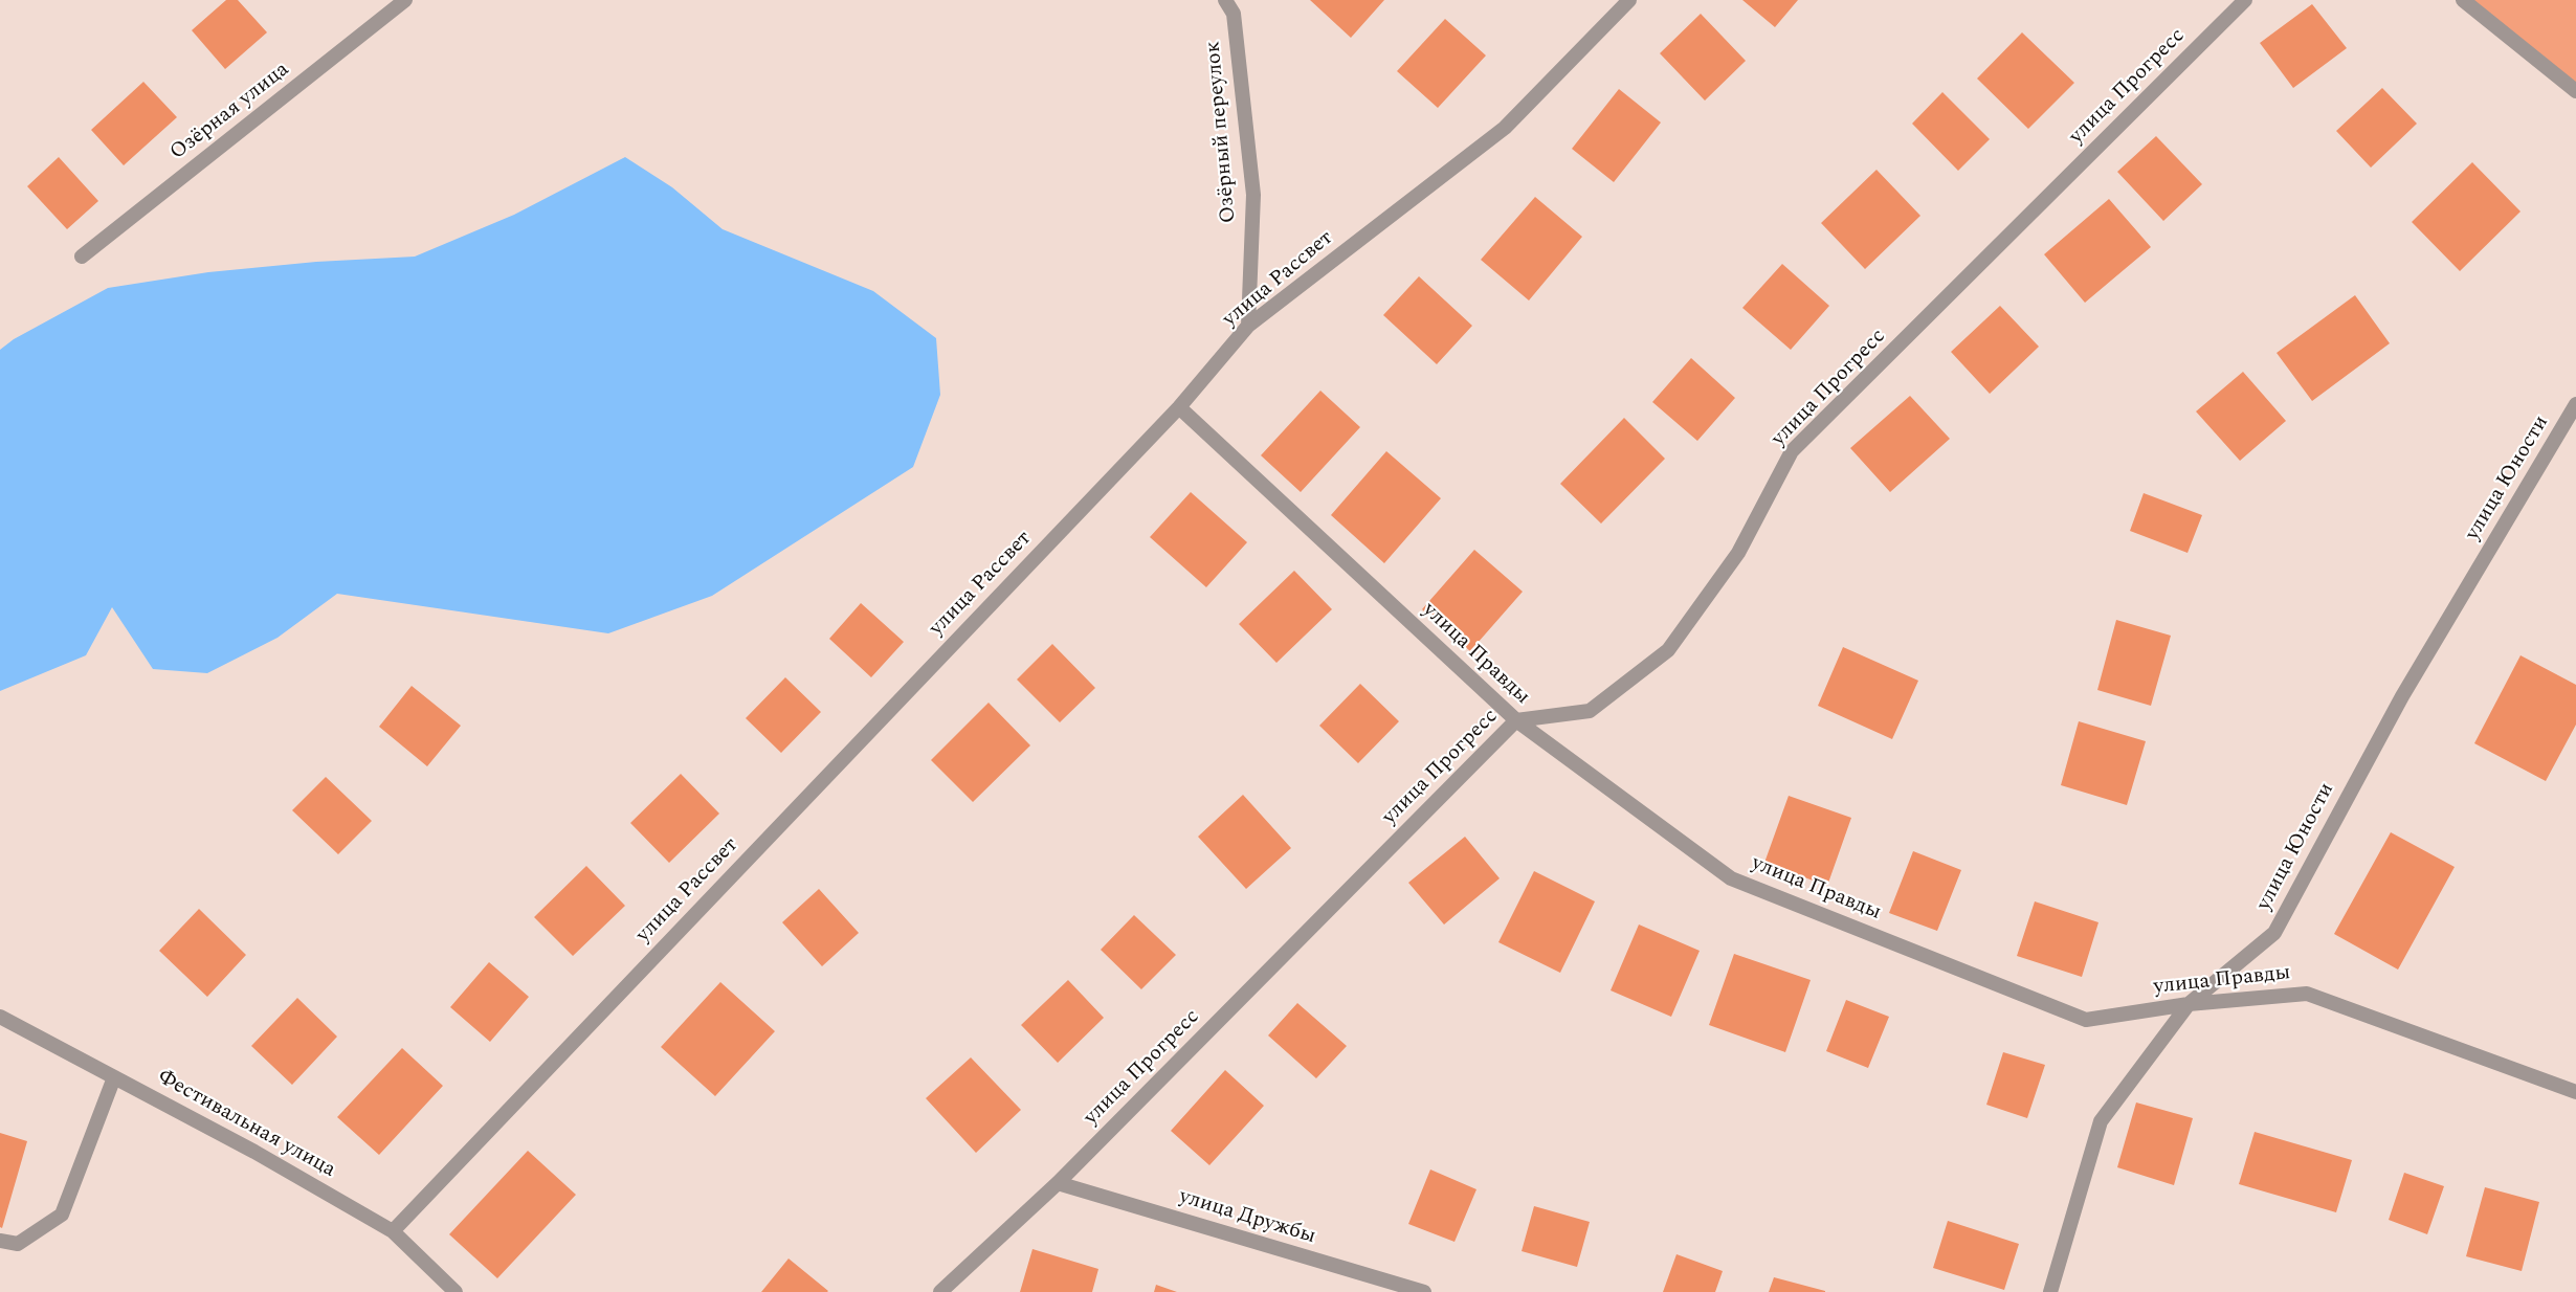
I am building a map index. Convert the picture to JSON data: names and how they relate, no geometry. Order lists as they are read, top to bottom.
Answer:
{
  "streets": {
    "street": [
      "улица Прогресс",
      "Озёрная улица",
      "Озёрный переулок",
      "улица Рассвет",
      "улица Юности",
      "улица Правды",
      "Фестивальная улица",
      "улица Дружбы"
    ]
  },
  "crossings": [
    ["улица Прогресс", "улица Правды"],
    ["улица Прогресс", "улица Дружбы"],
    ["Озёрный переулок", "улица Рассвет"],
    ["улица Рассвет", "улица Правды"],
    ["улица Рассвет", "Фестивальная улица"],
    ["улица Юности", "улица Правды"]
  ]
}
